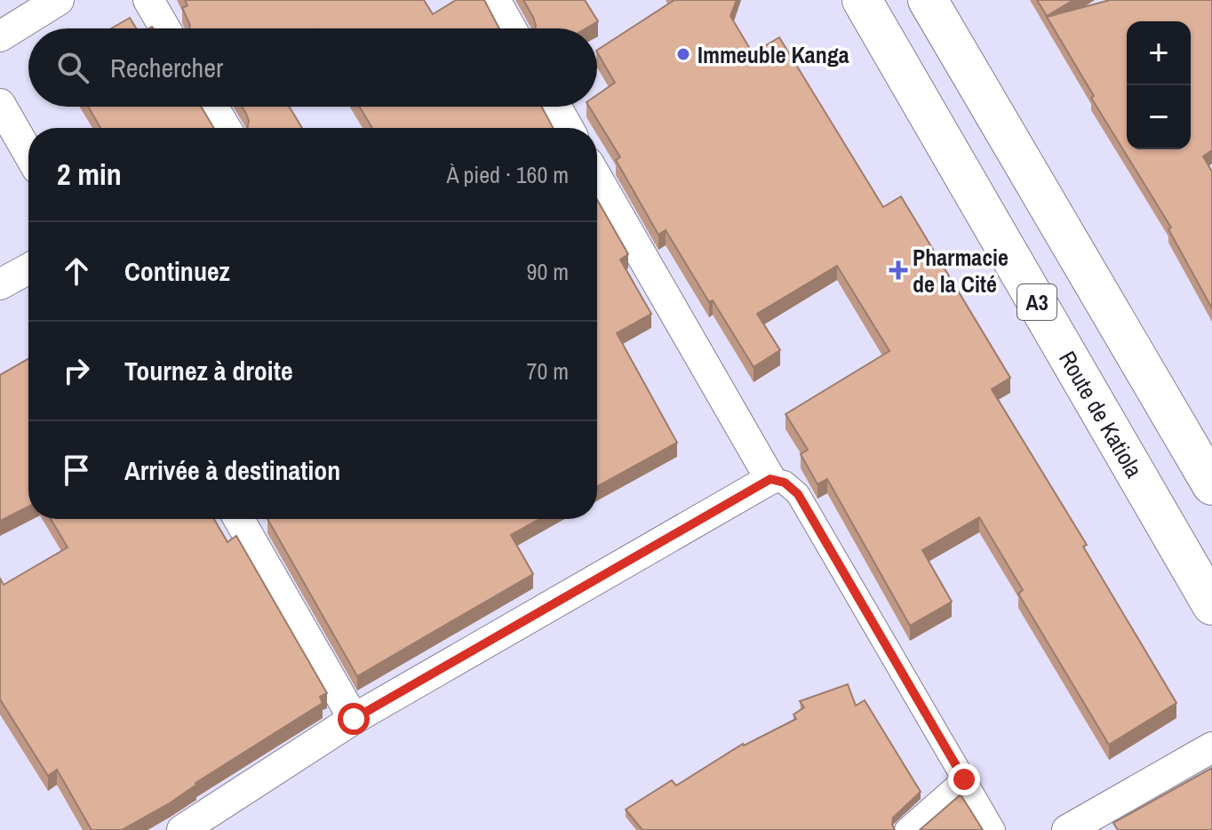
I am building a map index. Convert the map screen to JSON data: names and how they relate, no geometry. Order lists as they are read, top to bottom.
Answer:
{
  "streets": {
    "highway": ["A3", "Route de Katiola"]
  },
  "places": {
    "other": ["Immeuble Kanga"],
    "health": ["Pharmacie de la Cité"]
  },
  "page": {
    "map_buttons": ["+", "−"],
    "search": "Rechercher",
    "heading": ["2 min", "À pied · 160 m"],
    "list": [
      ["Continuez", "90 m"],
      ["Tournez à droite", "70 m"],
      "Arrivée à destination"
    ]
  }
}
